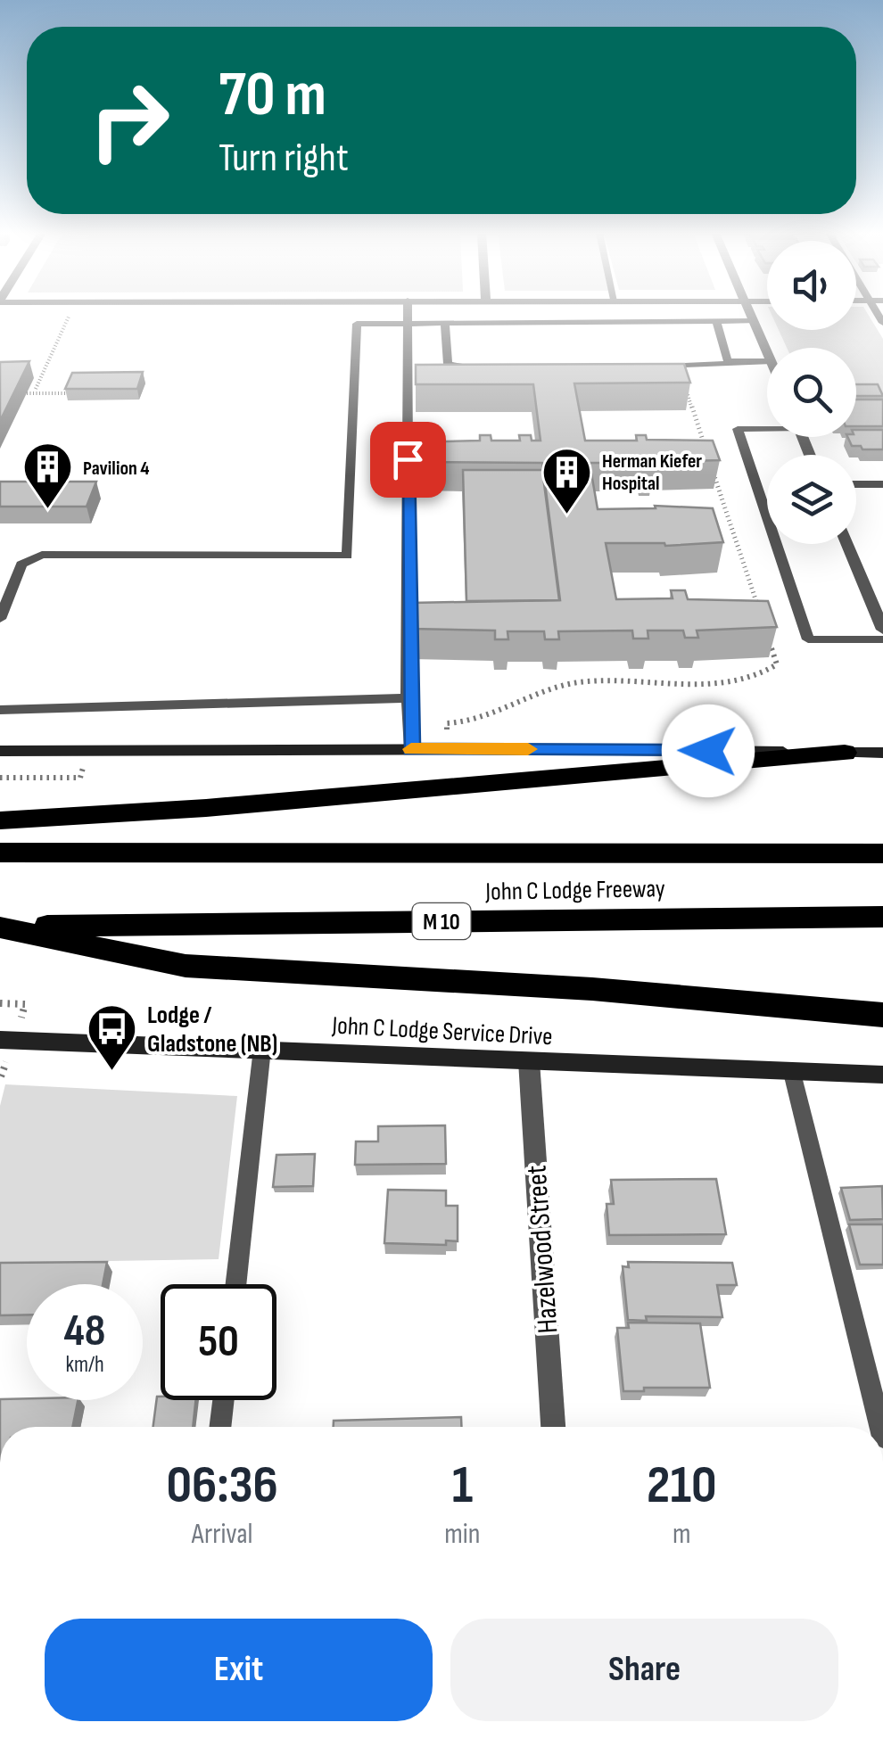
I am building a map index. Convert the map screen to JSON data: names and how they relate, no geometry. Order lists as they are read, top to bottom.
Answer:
{
  "streets": {
    "highway": ["John C Lodge Freeway", "M 10"],
    "main road": ["John C Lodge Service Drive"],
    "street": ["Hazelwood Street"]
  },
  "crossings": [
    ["John C Lodge Service Drive", "Hazelwood Street"]
  ],
  "places": {
    "building": ["Pavilion 4", "Herman Kiefer Hospital"],
    "bus stop": ["Lodge / Gladstone (NB)"]
  },
  "page": {
    "turn": ["70 m", "Turn right"],
    "speed": "48 km/h",
    "limit": "50",
    "eta": [
      "06:36",
      "Arrival",
      "1",
      "min",
      "210",
      "m"
    ],
    "buttons": ["Exit", "Share"]
  }
}
